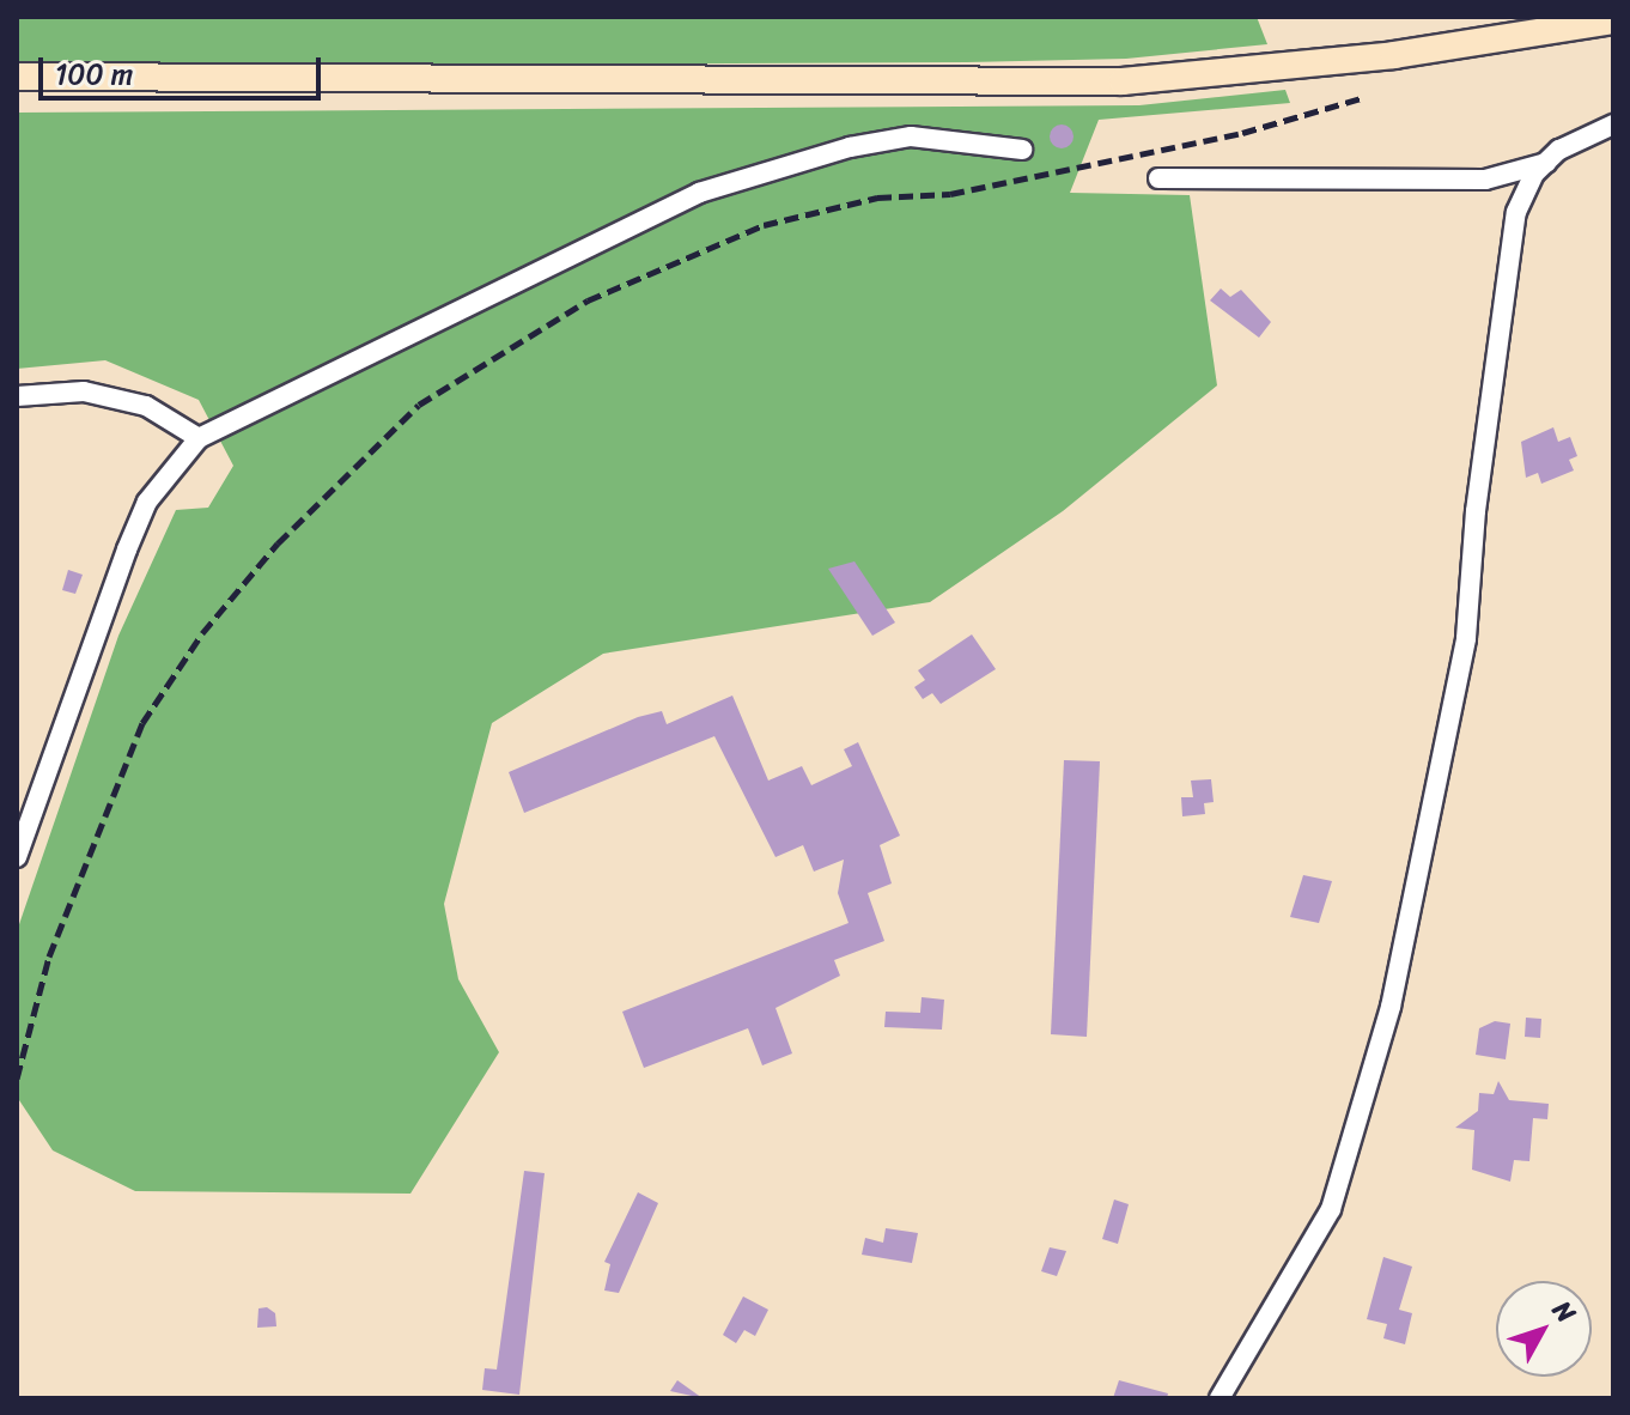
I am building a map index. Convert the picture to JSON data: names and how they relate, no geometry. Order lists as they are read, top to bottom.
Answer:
{
  "scale_bar": "100 m",
  "north": "top right"
}
